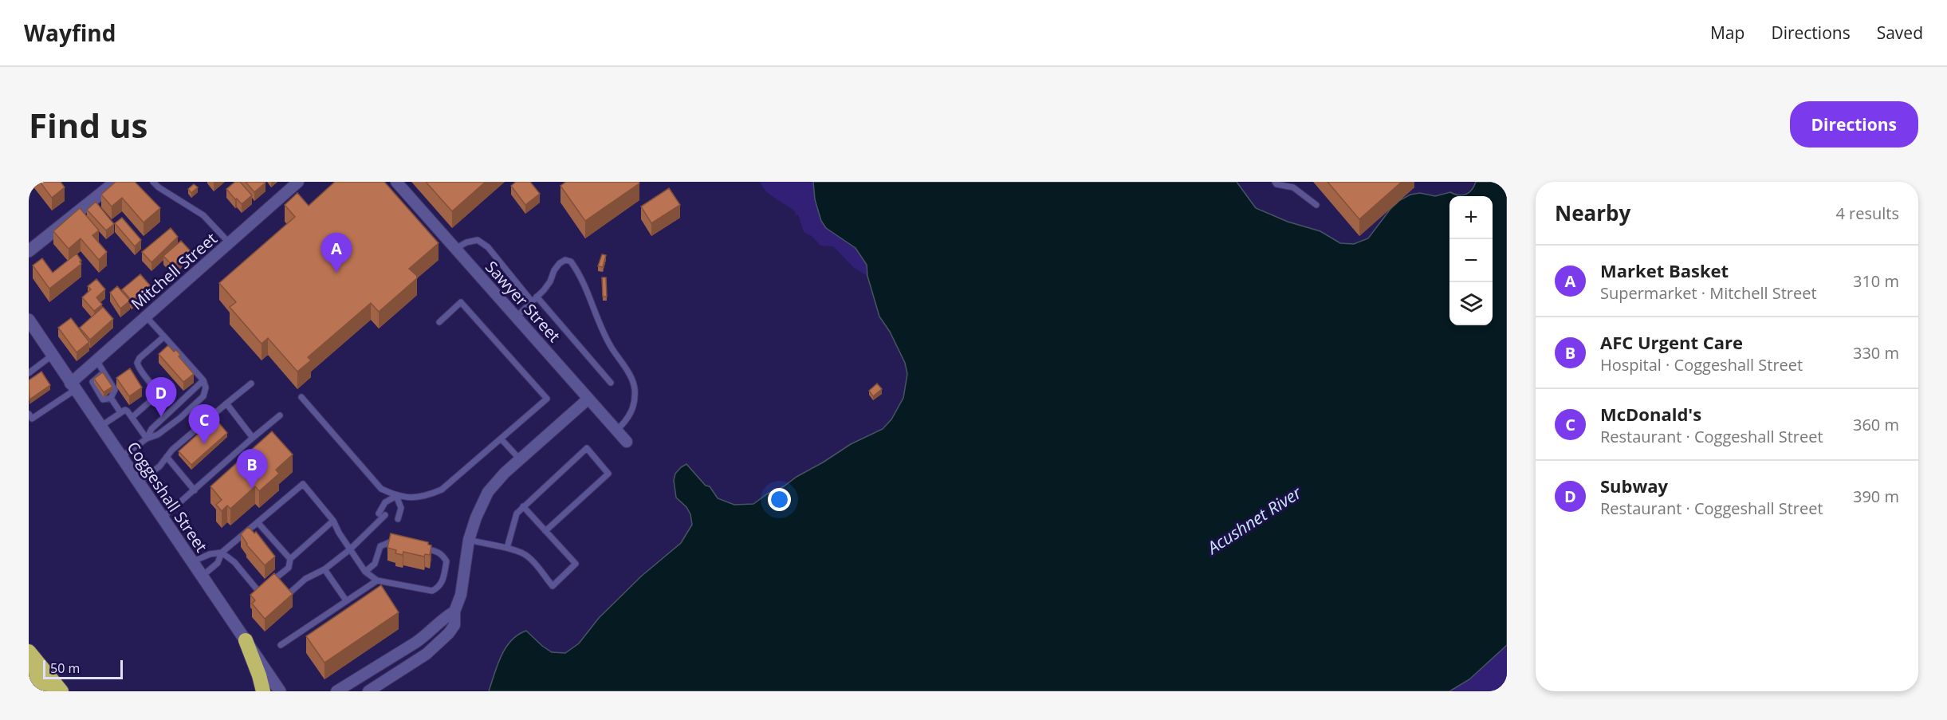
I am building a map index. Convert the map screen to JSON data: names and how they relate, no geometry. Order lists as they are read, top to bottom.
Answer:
{
  "streets": {
    "main road": ["Coggeshall Street"],
    "street": ["Mitchell Street", "Sawyer Street"]
  },
  "crossings": [
    ["Mitchell Street", "Coggeshall Street"]
  ],
  "water": ["Acushnet River"],
  "scale_bar": "50 m",
  "page": {
    "header": "Wayfind",
    "nav": ["Map", "Directions", "Saved"],
    "buttons": "Directions",
    "title": "Find us",
    "heading": ["Nearby", "4 results"],
    "map_buttons": ["+", "−"],
    "pins": [
      "A",
      "D",
      "C",
      "B"
    ],
    "list": [
      {
        "mark": "A",
        "name": "Market Basket",
        "note": "Supermarket · Mitchell Street",
        "value": "310 m"
      },
      {
        "mark": "B",
        "name": "AFC Urgent Care",
        "note": "Hospital · Coggeshall Street",
        "value": "330 m"
      },
      {
        "mark": "C",
        "name": "McDonald's",
        "note": "Restaurant · Coggeshall Street",
        "value": "360 m"
      },
      {
        "mark": "D",
        "name": "Subway",
        "note": "Restaurant · Coggeshall Street",
        "value": "390 m"
      }
    ],
    "scale": "50 m"
  }
}
